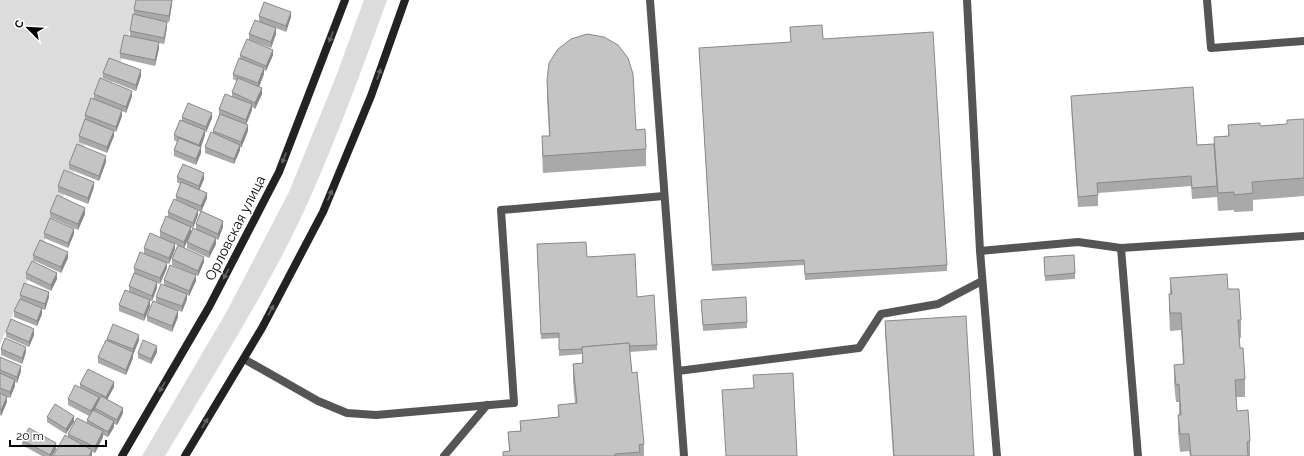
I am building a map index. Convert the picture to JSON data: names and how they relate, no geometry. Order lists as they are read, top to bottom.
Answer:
{
  "streets": {
    "street": ["Орловская улица"]
  },
  "scale_bar": "20 m",
  "north": "top left"
}
